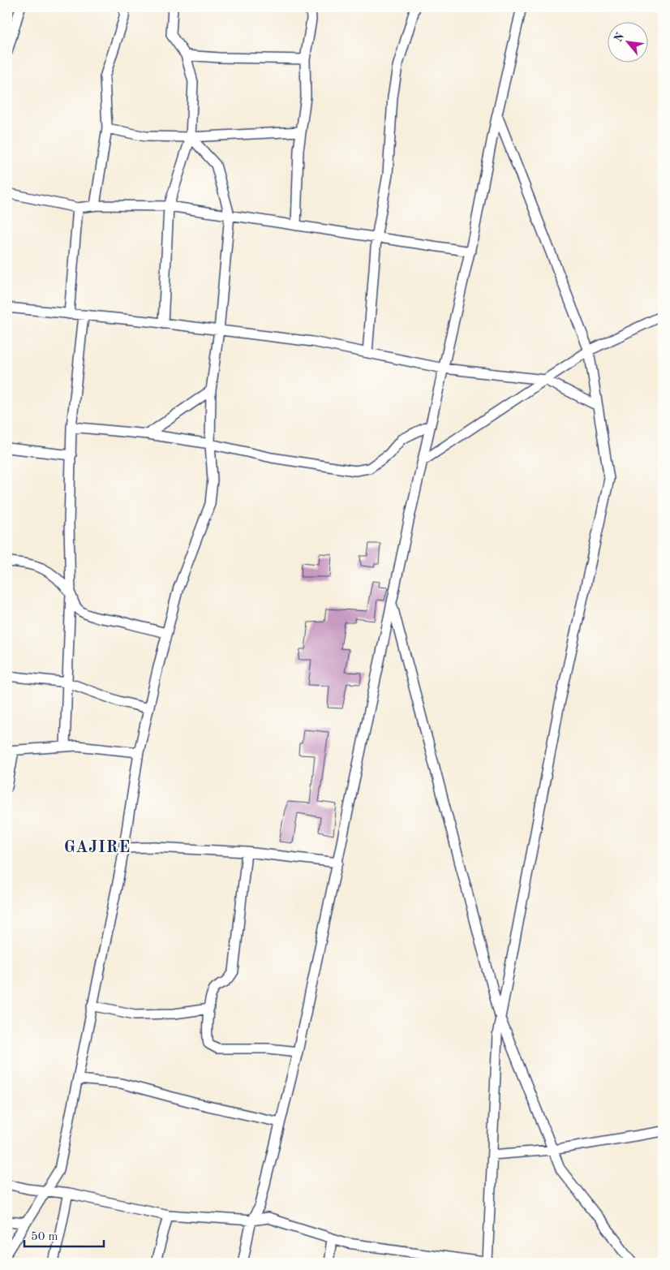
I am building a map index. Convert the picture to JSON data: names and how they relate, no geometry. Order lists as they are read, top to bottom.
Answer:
{
  "districts": ["GAJIRE"],
  "scale_bar": "50 m",
  "north": "top left"
}
